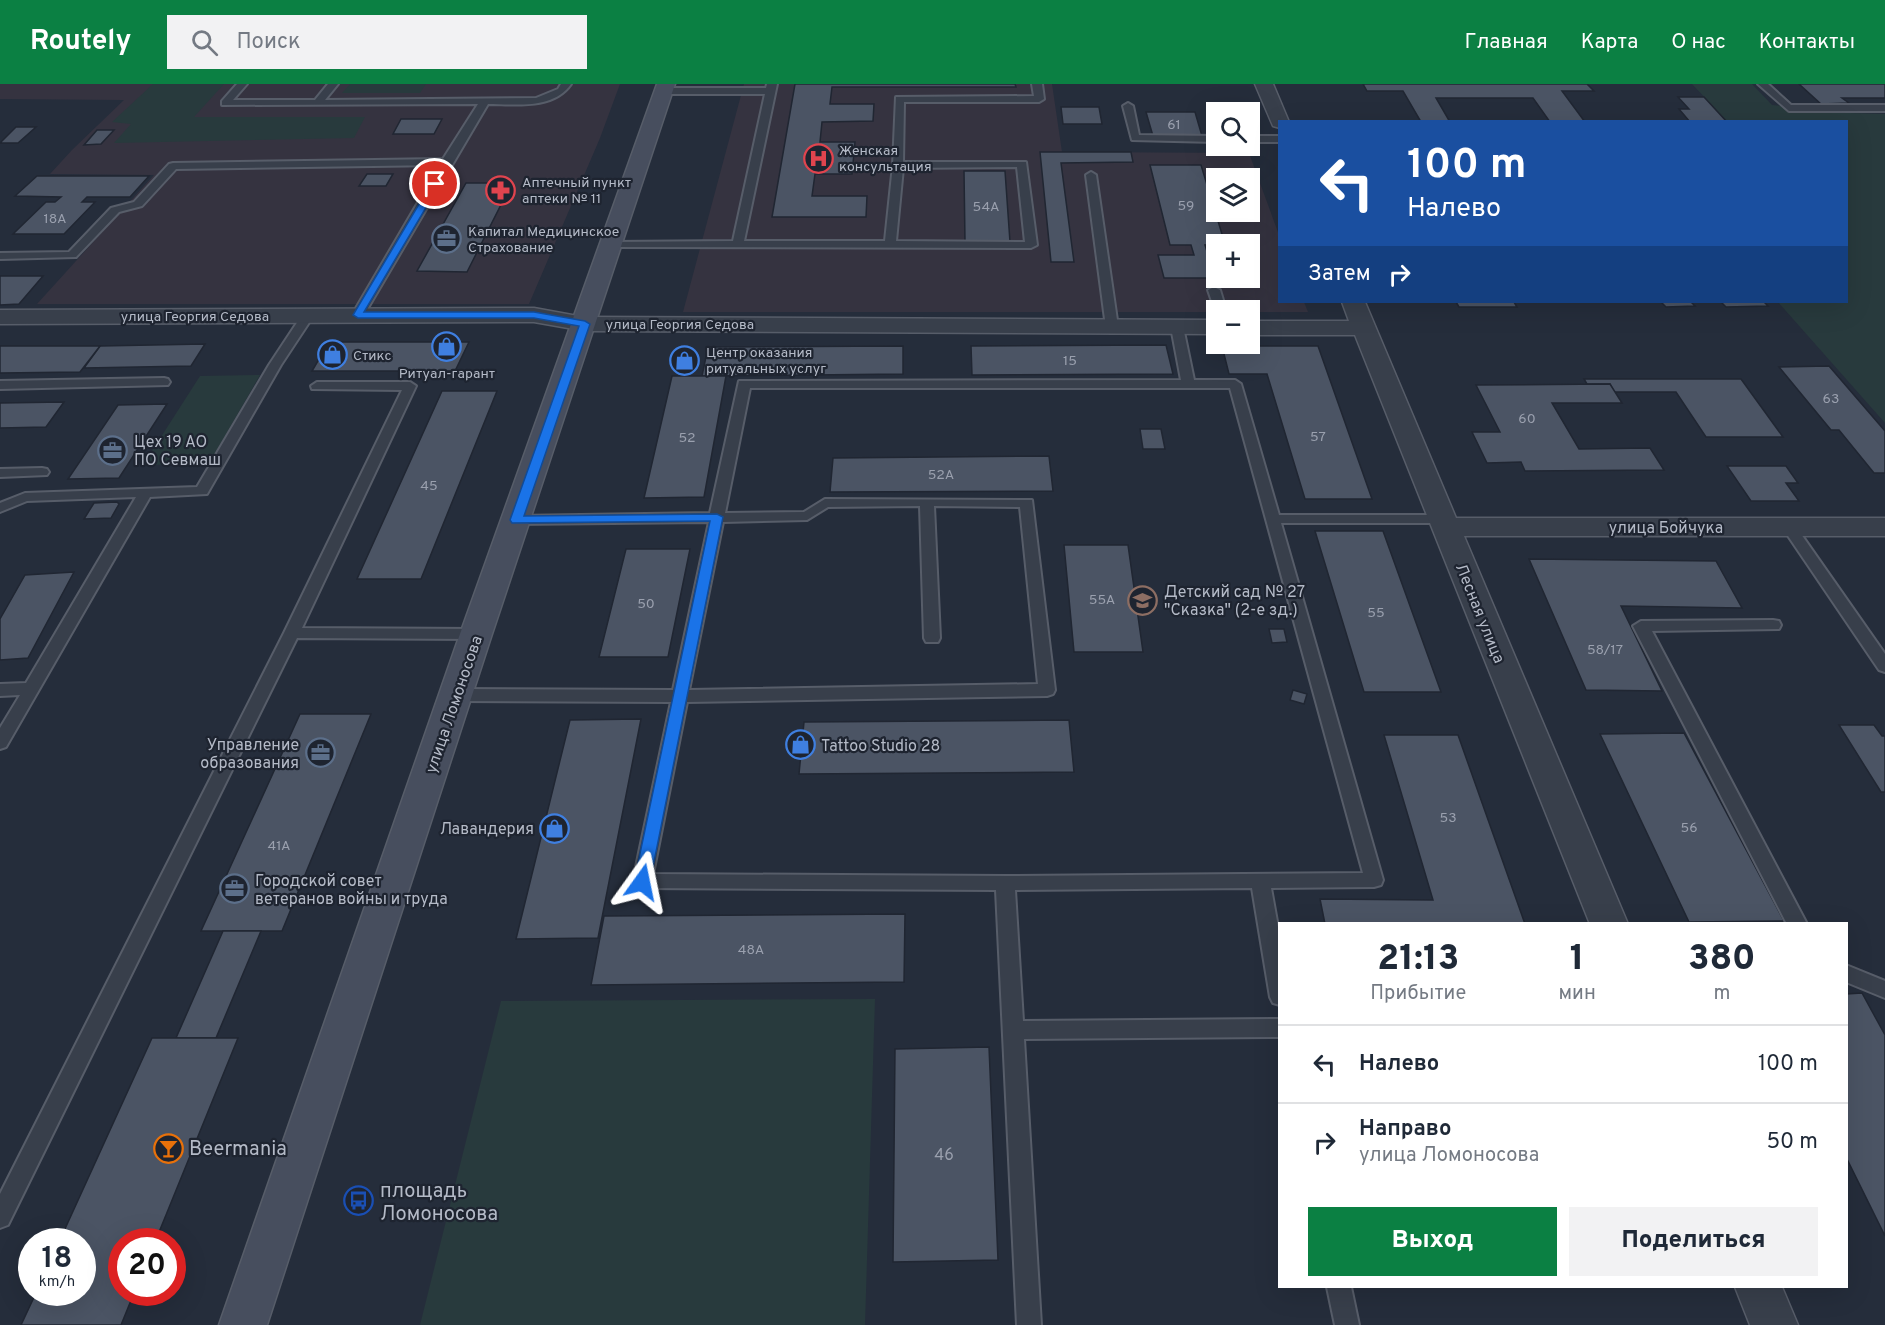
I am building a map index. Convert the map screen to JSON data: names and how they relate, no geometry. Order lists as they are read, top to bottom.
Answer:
{
  "streets": {
    "main road": ["улица Ломоносова"],
    "street": ["улица Георгия Седова", "улица Бойчука", "Лесная улица"]
  },
  "crossings": [
    ["улица Георгия Седова", "улица Ломоносова"],
    ["улица Бойчука", "Лесная улица"]
  ],
  "places": {
    "hospital": ["Женская консультация"],
    "pharmacy": ["Аптечный пункт аптеки № 11"],
    "office": [
      "Капитал Медицинское Страхование",
      "Цех 19 АО ПО Севмаш",
      "Управление образования",
      "Городской совет ветеранов войны и труда"
    ],
    "shop": [
      "Ритуал-гарант",
      "Стикс",
      "Центр оказания ритуальных услуг",
      "Tattoo Studio 28",
      "Лавандерия"
    ],
    "school or university": ["Детский сад № 27 \"Сказка\" (2-е зд.)"],
    "bar": ["Beermania"],
    "bus stop": ["площадь Ломоносова"]
  },
  "house_numbers": [
    "61",
    "59",
    "54А",
    "18А",
    "15",
    "63",
    "60",
    "57",
    "52",
    "52А",
    "45",
    "55А",
    "50",
    "55",
    "58/17",
    "53",
    "56",
    "41А",
    "48А",
    "46"
  ],
  "page": {
    "header": "Routely",
    "search": "Поиск",
    "nav": [
      "Главная",
      "Карта",
      "О нас",
      "Контакты"
    ],
    "map_buttons": ["+", "−"],
    "turn": ["100 m", "Налево"],
    "then": "Затем",
    "eta": [
      "21:13",
      "Прибытие",
      "1",
      "мин",
      "380",
      "m"
    ],
    "list": [
      {
        "name": "Налево",
        "value": "100 m"
      },
      {
        "name": "Направо",
        "note": "улица Ломоносова",
        "value": "50 m"
      }
    ],
    "buttons": ["Выход", "Поделиться"],
    "speed": "18 km/h",
    "limit": "20"
  }
}
